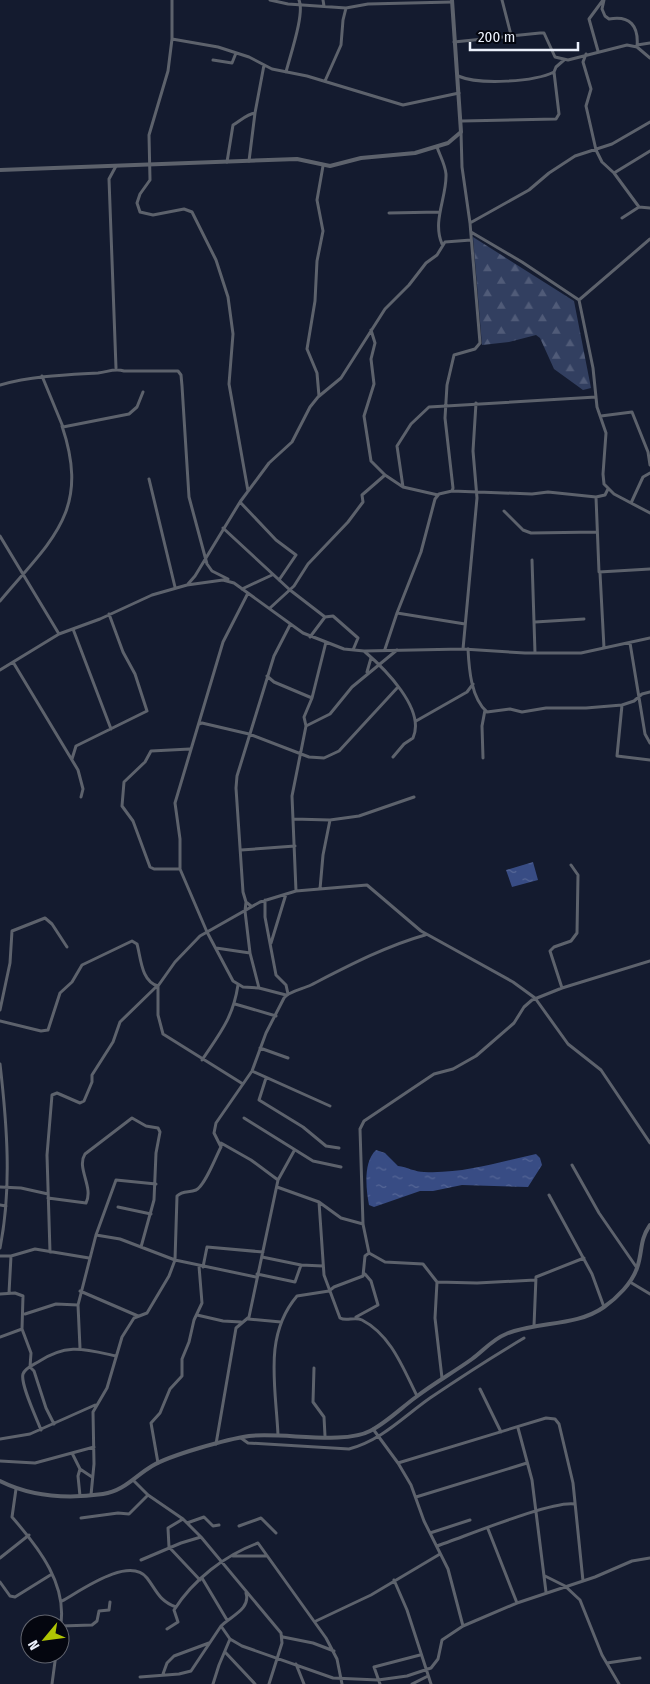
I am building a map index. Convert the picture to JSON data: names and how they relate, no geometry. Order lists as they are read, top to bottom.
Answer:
{
  "scale_bar": "200 m",
  "north": "bottom left"
}
